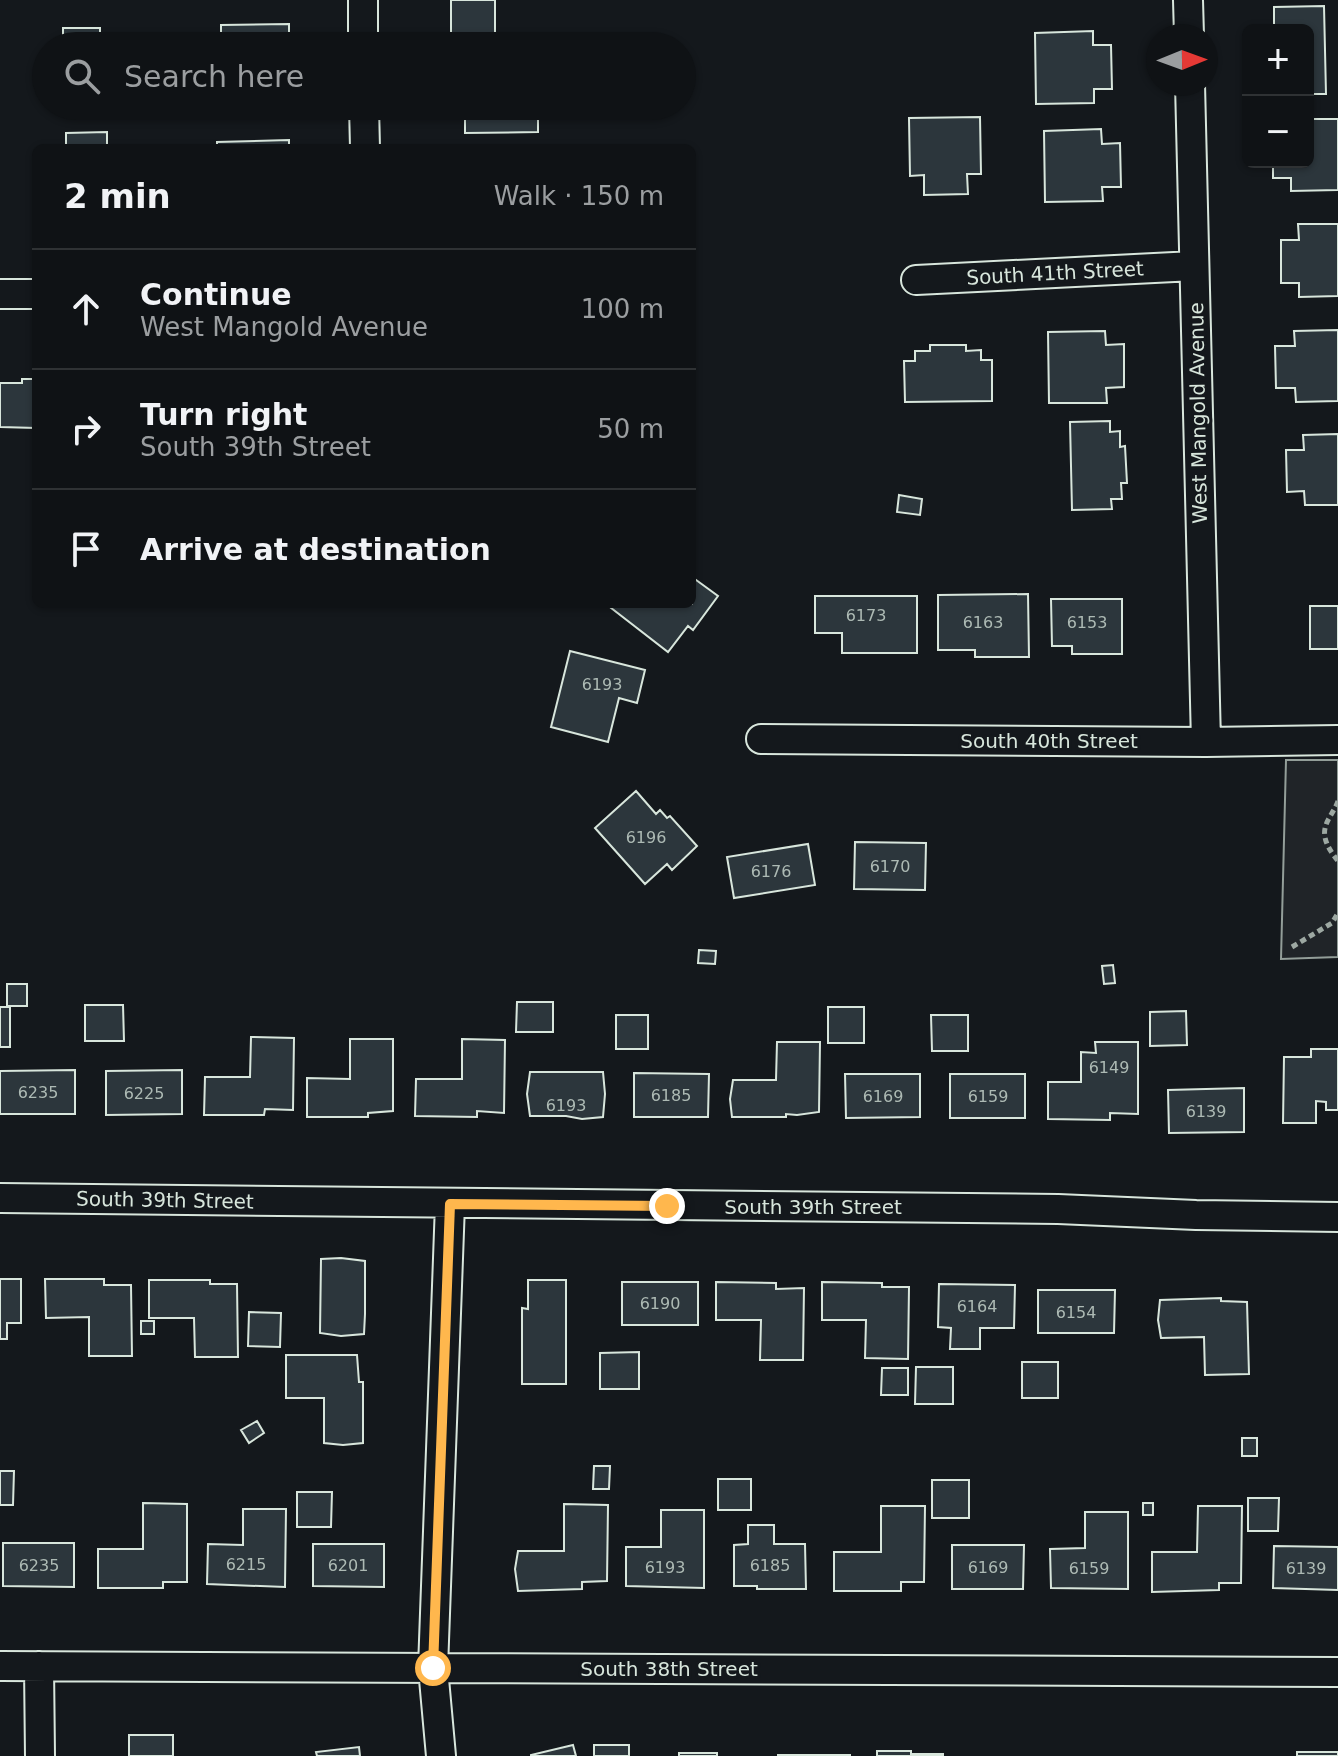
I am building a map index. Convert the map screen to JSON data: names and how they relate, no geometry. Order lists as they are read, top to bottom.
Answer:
{
  "streets": {
    "street": [
      "South 41th Street",
      "West Mangold Avenue",
      "South 40th Street",
      "South 39th Street",
      "South 38th Street"
    ]
  },
  "crossings": [
    ["South 41th Street", "West Mangold Avenue"],
    ["West Mangold Avenue", "South 40th Street"]
  ],
  "house_numbers": [
    "6173",
    "6163",
    "6153",
    "6193",
    "6196",
    "6170",
    "6176",
    "6149",
    "6235",
    "6225",
    "6185",
    "6169",
    "6159",
    "6193",
    "6139",
    "6190",
    "6164",
    "6154",
    "6215",
    "6235",
    "6201",
    "6185",
    "6193",
    "6169",
    "6159",
    "6139"
  ],
  "north": "right",
  "page": {
    "map_buttons": ["+", "−"],
    "search": "Search here",
    "heading": ["2 min", "Walk · 150 m"],
    "list": [
      ["Continue", "West Mangold Avenue", "100 m"],
      ["Turn right", "South 39th Street", "50 m"],
      "Arrive at destination"
    ]
  }
}
